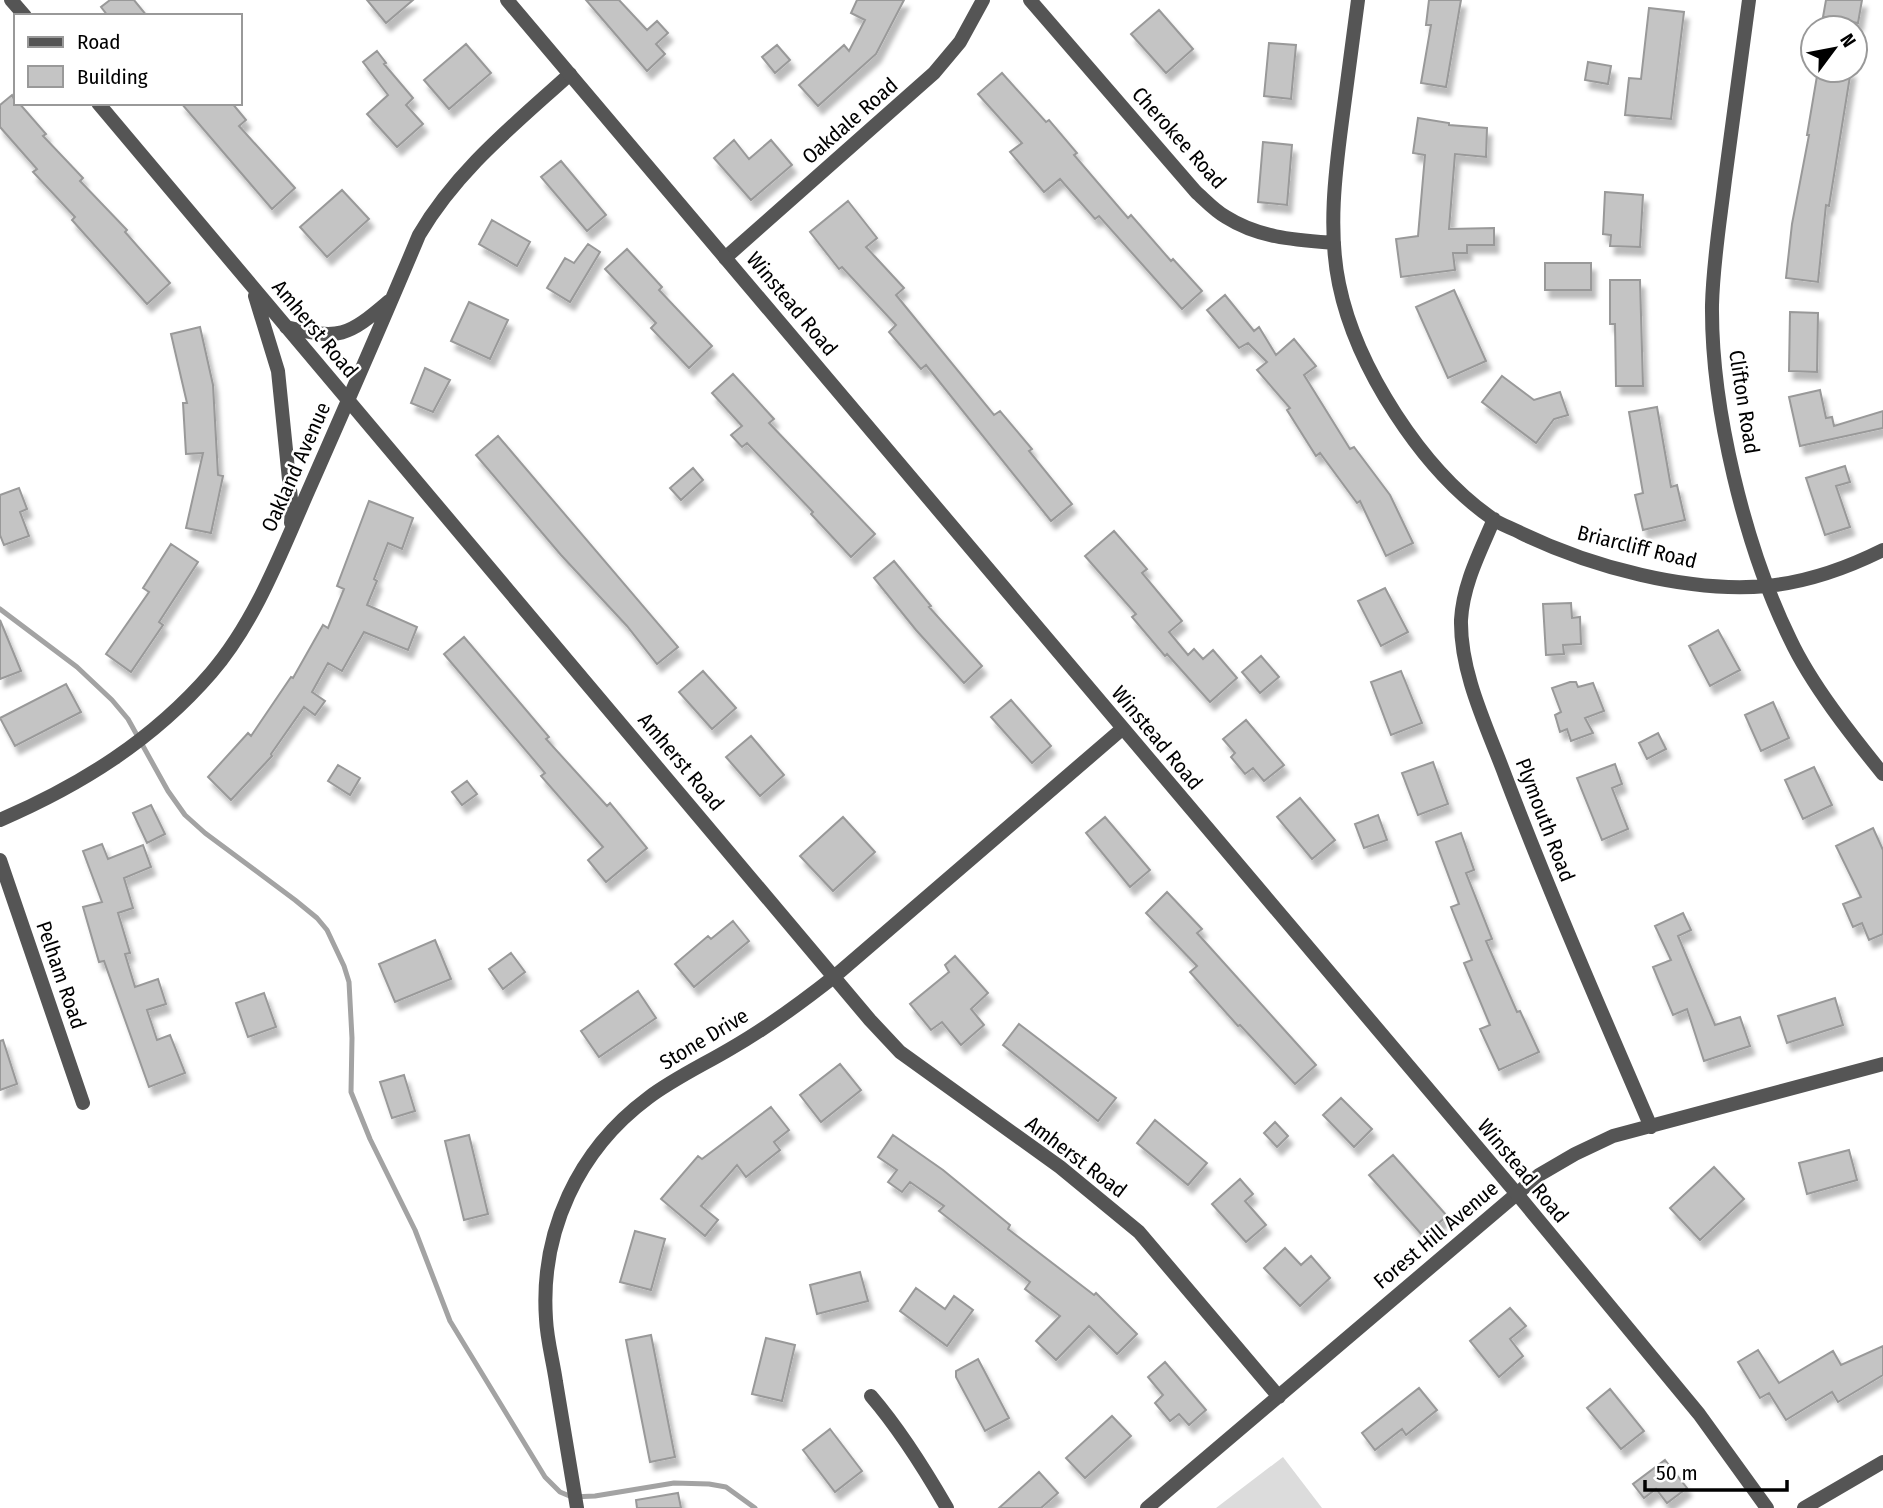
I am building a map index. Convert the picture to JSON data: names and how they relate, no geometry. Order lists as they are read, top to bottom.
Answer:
{
  "streets": {
    "street": [
      "Oakdale Road",
      "Cherokee Road",
      "Winstead Road",
      "Amherst Road",
      "Clifton Road",
      "Oakland Avenue",
      "Briarcliff Road",
      "Plymouth Road",
      "Pelham Road",
      "Stone Drive",
      "Forest Hill Avenue"
    ]
  },
  "crossings": [
    ["Oakdale Road", "Winstead Road"],
    ["Cherokee Road", "Briarcliff Road"],
    ["Winstead Road", "Oakland Avenue"],
    ["Winstead Road", "Stone Drive"],
    ["Winstead Road", "Forest Hill Avenue"],
    ["Amherst Road", "Oakland Avenue"],
    ["Amherst Road", "Stone Drive"],
    ["Amherst Road", "Forest Hill Avenue"],
    ["Clifton Road", "Briarcliff Road"],
    ["Briarcliff Road", "Plymouth Road"],
    ["Plymouth Road", "Forest Hill Avenue"]
  ],
  "legend": ["Road", "Building"],
  "scale_bar": "50 m",
  "north": "top right"
}
